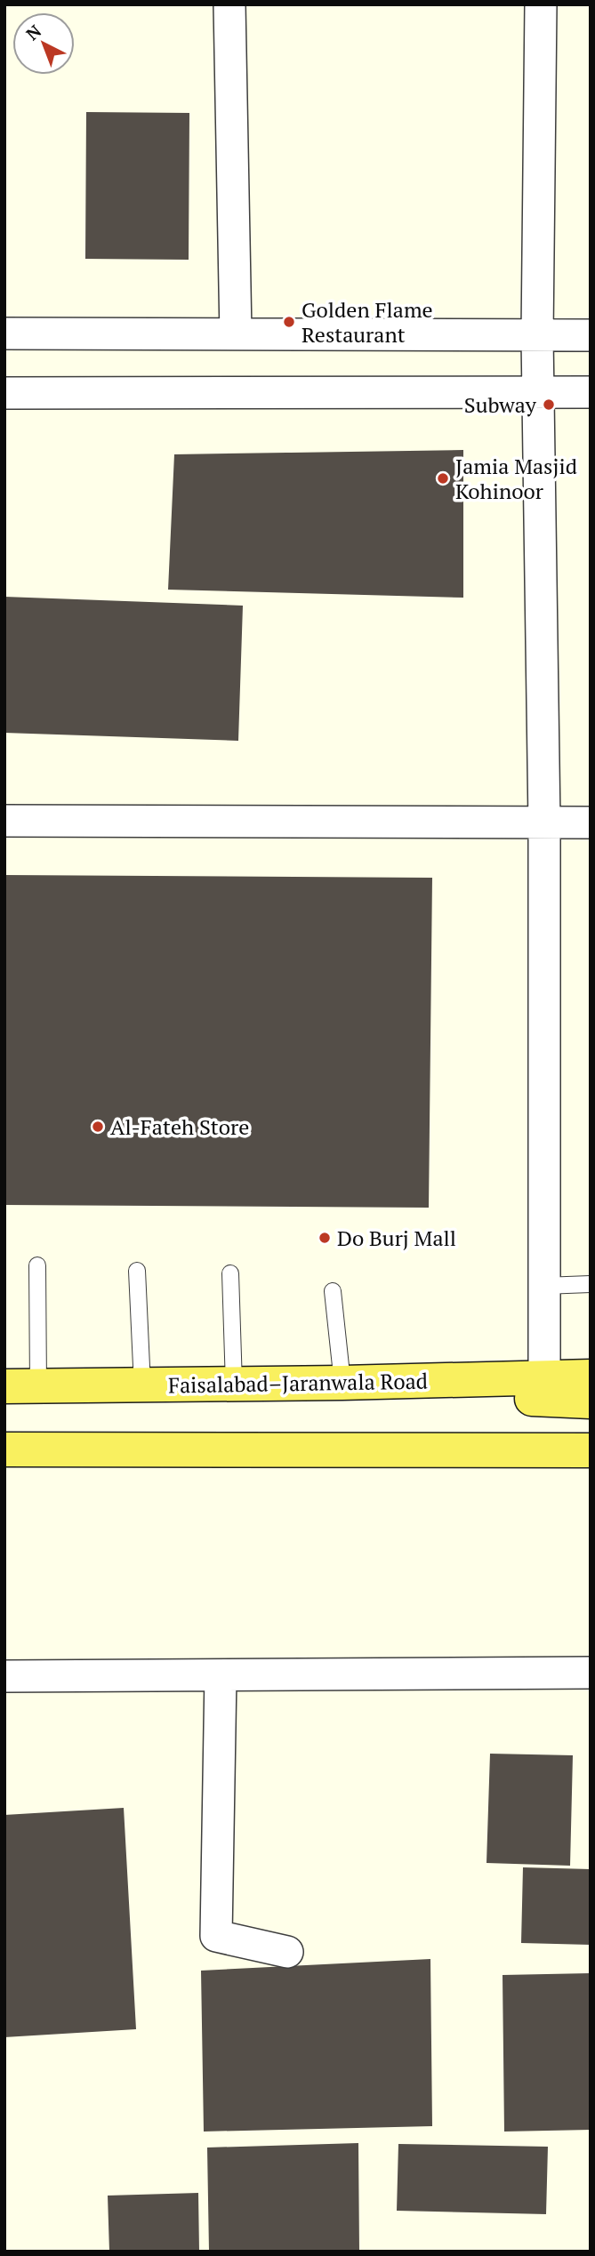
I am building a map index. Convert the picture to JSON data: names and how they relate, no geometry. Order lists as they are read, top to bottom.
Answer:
{
  "streets": {
    "main road": ["Faisalabad–Jaranwala Road"]
  },
  "places": [
    "Golden Flame Restaurant",
    "Subway",
    "Jamia Masjid Kohinoor",
    "Al-Fateh Store",
    "Do Burj Mall"
  ],
  "north": "top left"
}
